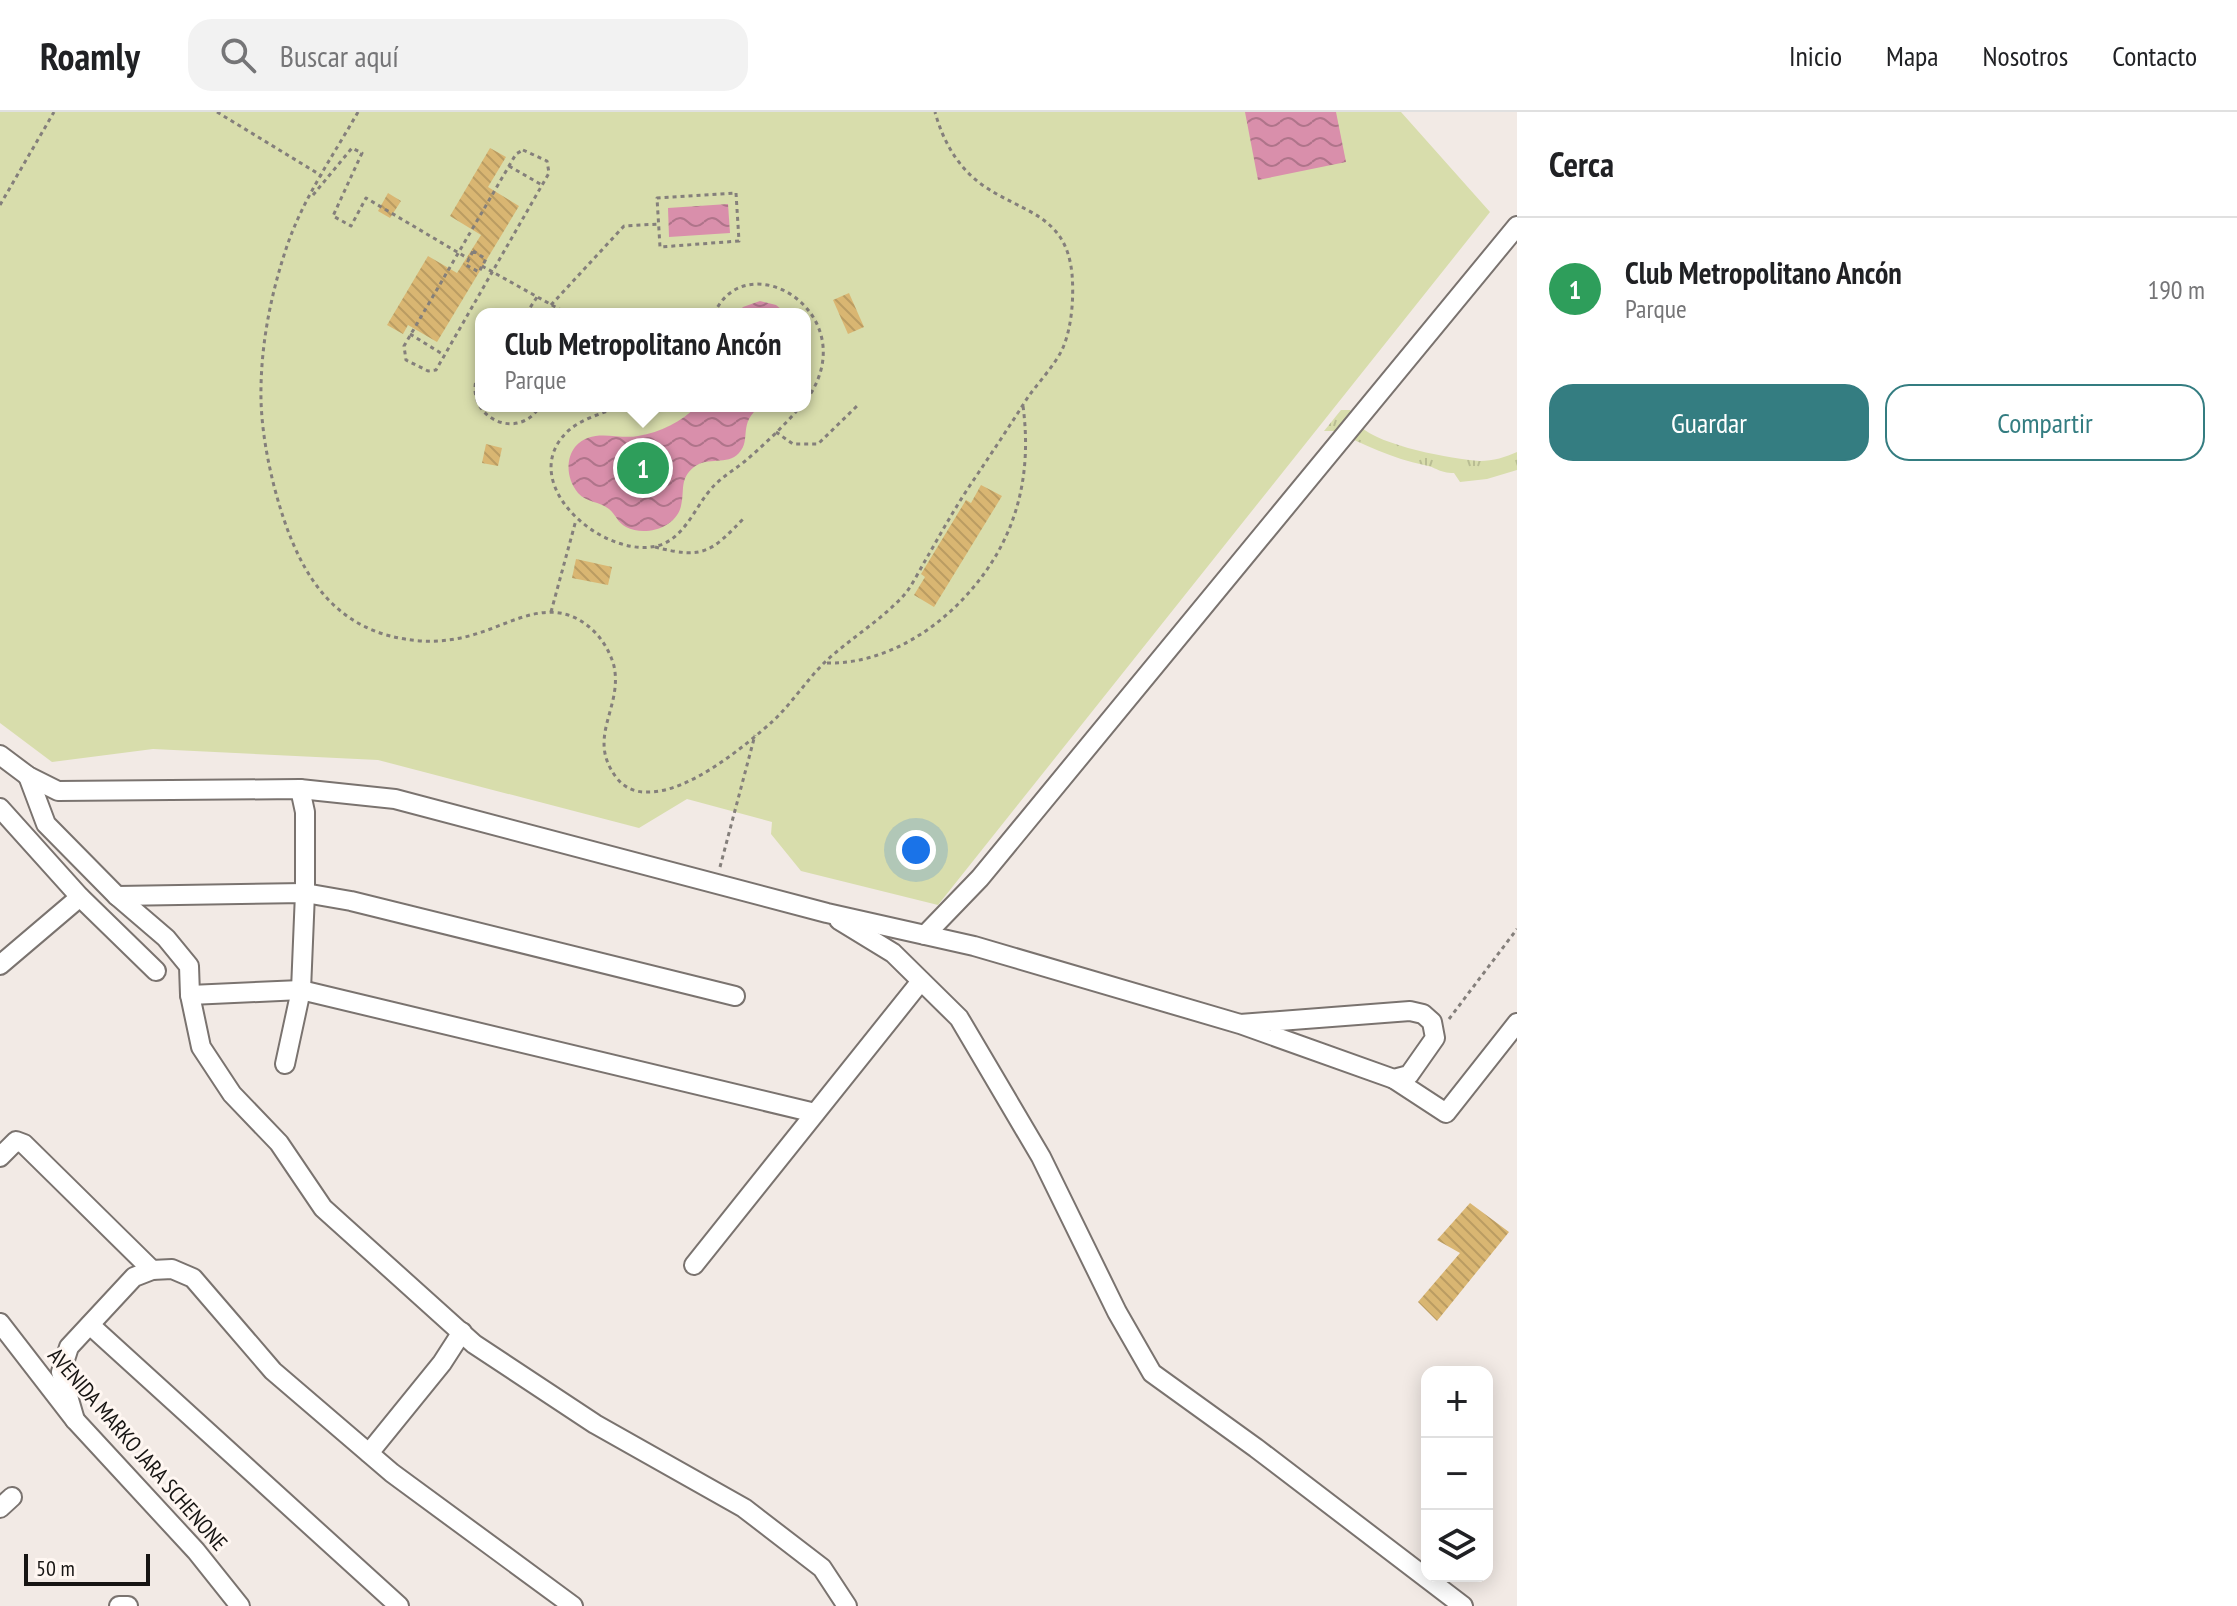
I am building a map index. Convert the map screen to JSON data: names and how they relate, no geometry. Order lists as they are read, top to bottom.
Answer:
{
  "streets": {
    "street": ["AVENIDA MARKO JARA SCHENONE"]
  },
  "scale_bar": "50 m",
  "page": {
    "header": "Roamly",
    "search": "Buscar aquí",
    "nav": [
      "Inicio",
      "Mapa",
      "Nosotros",
      "Contacto"
    ],
    "heading": "Cerca",
    "list": [
      {
        "mark": "1",
        "name": "Club Metropolitano Ancón",
        "note": "Parque",
        "value": "190 m"
      }
    ],
    "popup": ["Club Metropolitano Ancón", "Parque"],
    "buttons": ["Guardar", "Compartir"],
    "pins": "1",
    "map_buttons": ["+", "−"],
    "scale": "50 m"
  }
}
